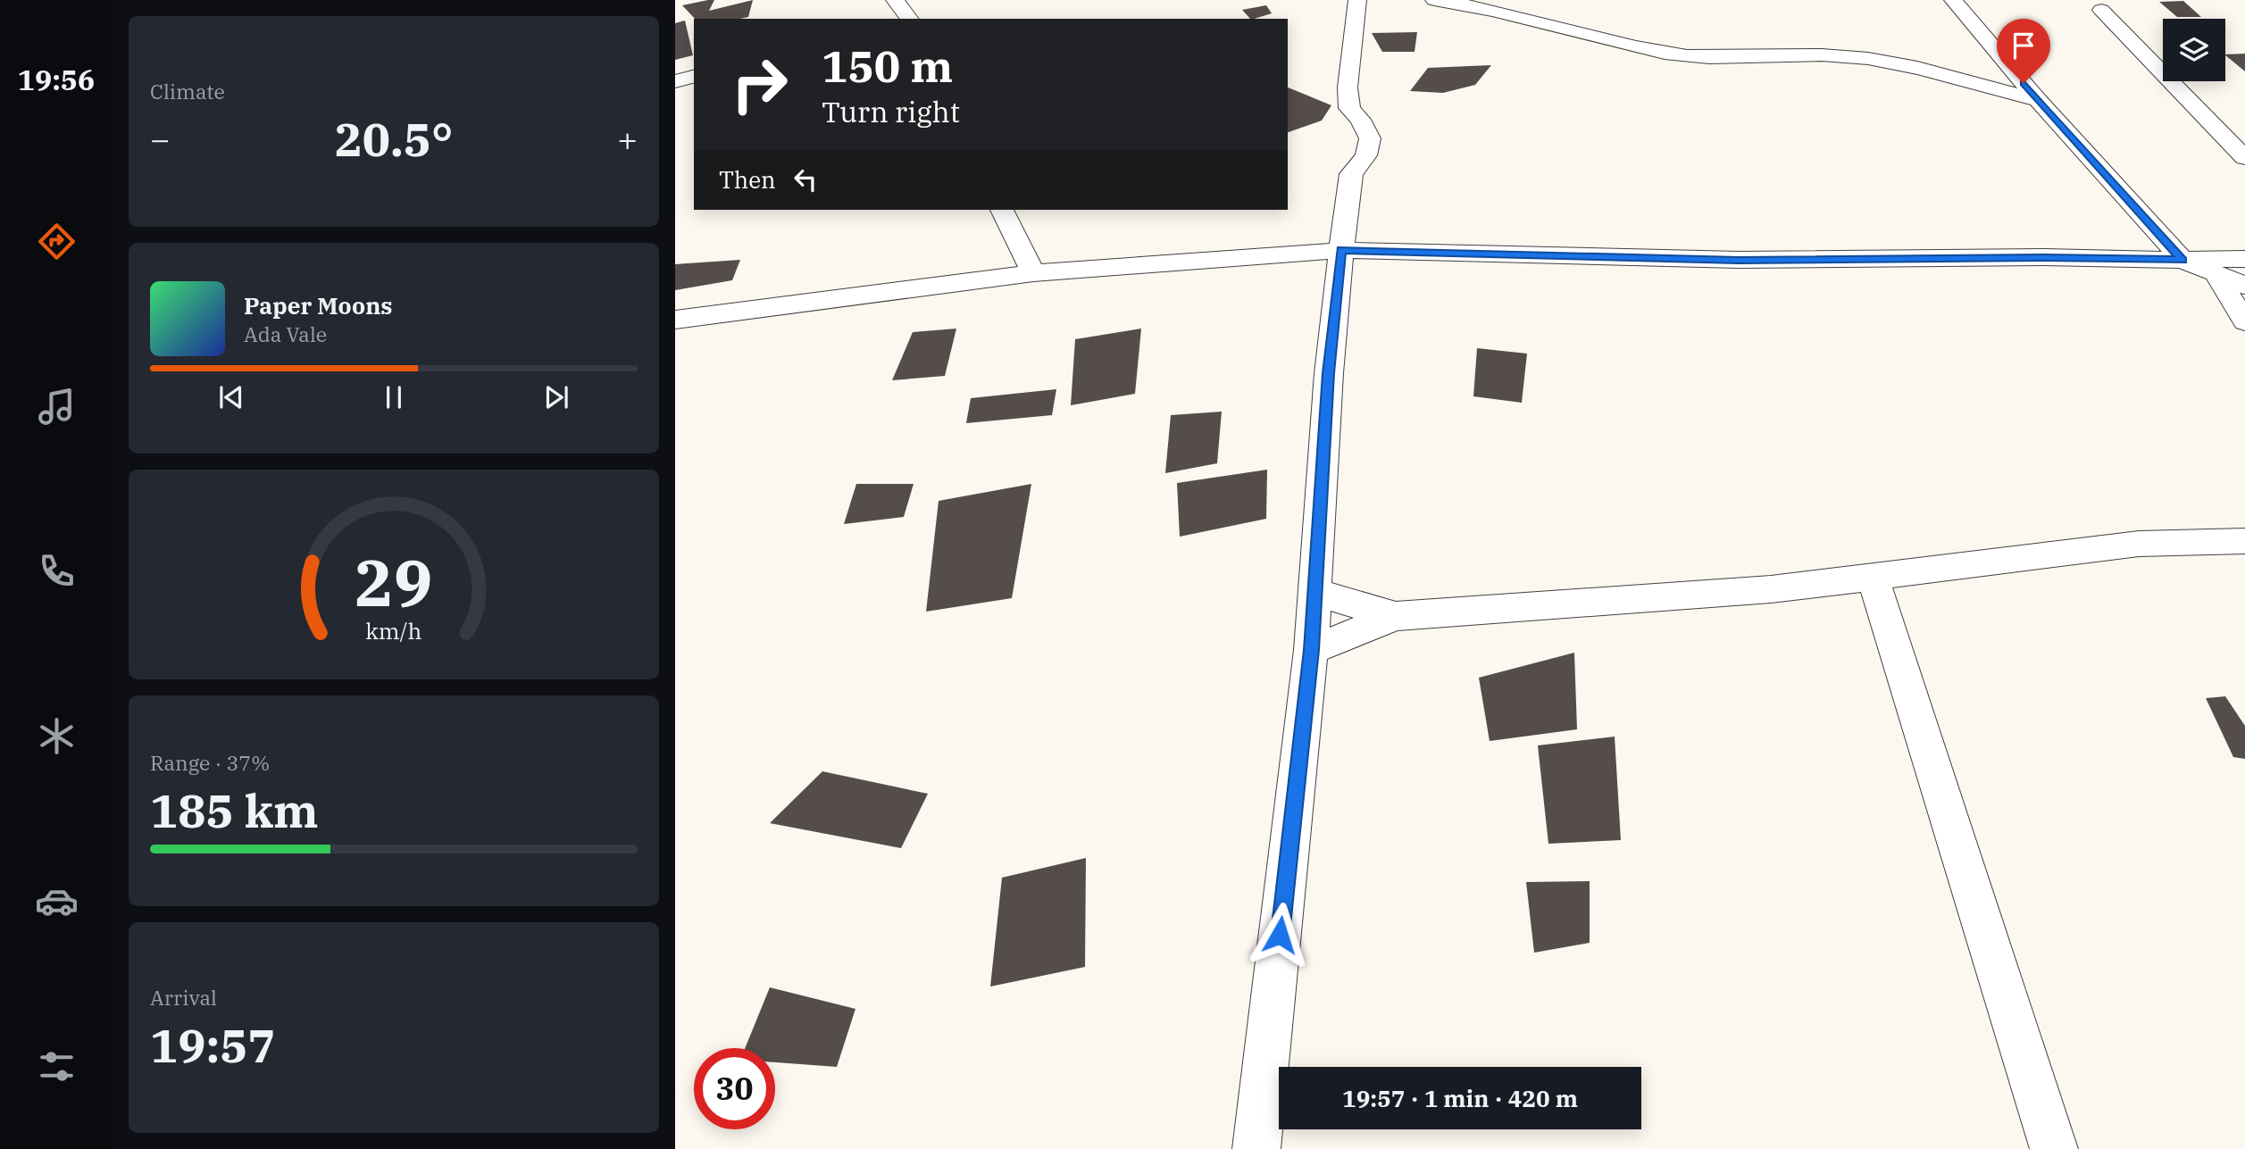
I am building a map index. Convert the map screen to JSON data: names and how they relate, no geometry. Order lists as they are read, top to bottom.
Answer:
{
  "page": {
    "tabs": "19:56",
    "tile": [
      "Climate",
      ["Range · 37%", "185 km"],
      ["Arrival", "19:57"]
    ],
    "turn": ["150 m", "Turn right"],
    "heat": ["−", "20.5°", "+"],
    "then": "Then",
    "song": ["Paper Moons", "Ada Vale"],
    "limit": "30",
    "trip": "19:57 · 1 min · 420 m",
    "gauge": ["29", "km/h"]
  }
}
